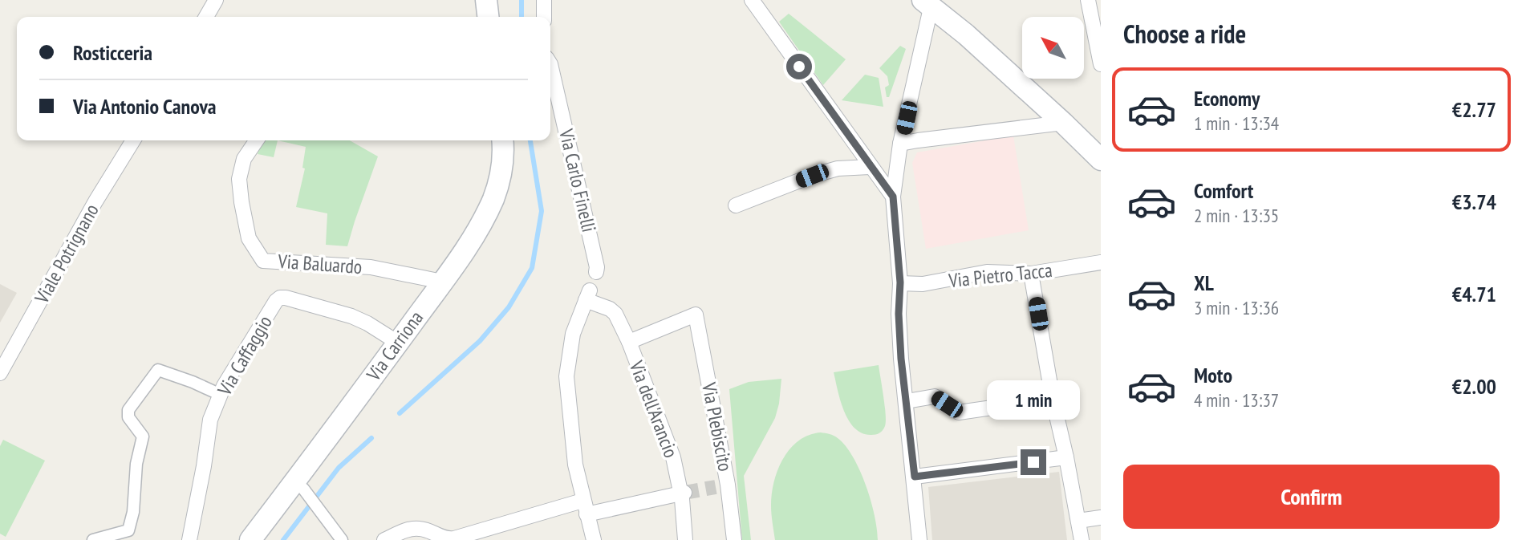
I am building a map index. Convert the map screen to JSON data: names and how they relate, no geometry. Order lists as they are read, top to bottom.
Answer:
{
  "streets": {
    "main road": ["Via Carriona"],
    "street": [
      "Via Carlo Finelli",
      "Viale Potrignano",
      "Via Baluardo",
      "Via Pietro Tacca",
      "Via Caffaggio",
      "Via dell'Arancio",
      "Via Plebiscito"
    ]
  },
  "crossings": [
    ["Via Baluardo", "Via Carriona"],
    ["Via Carriona", "Via Caffaggio"],
    ["Via dell'Arancio", "Via Plebiscito"]
  ],
  "north": "top left",
  "page": {
    "heading": "Choose a ride",
    "banner": ["Rosticceria", "Via Antonio Canova"],
    "list": [
      {
        "name": "Economy",
        "note": "1 min · 13:34",
        "value": "€2.77"
      },
      {
        "name": "Comfort",
        "note": "2 min · 13:35",
        "value": "€3.74"
      },
      {
        "name": "XL",
        "note": "3 min · 13:36",
        "value": "€4.71"
      },
      {
        "name": "Moto",
        "note": "4 min · 13:37",
        "value": "€2.00"
      }
    ],
    "bubble": "1 min",
    "buttons": "Confirm"
  }
}
